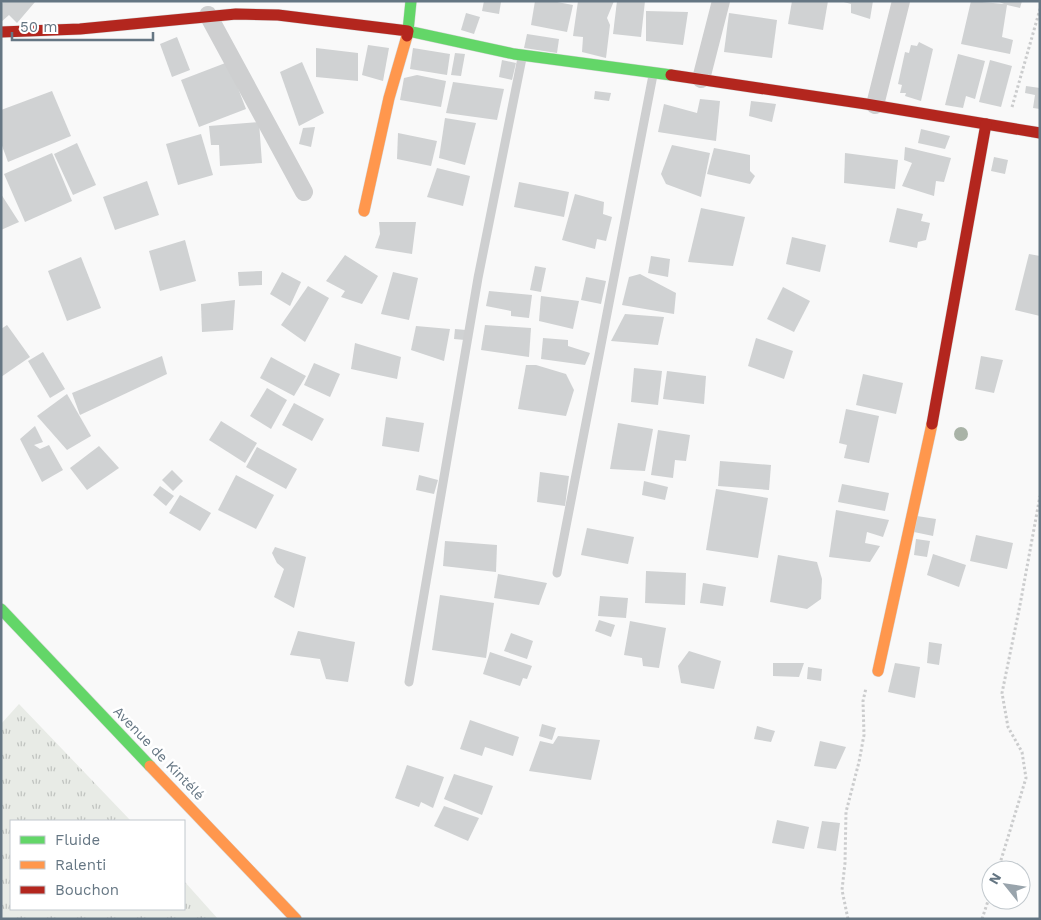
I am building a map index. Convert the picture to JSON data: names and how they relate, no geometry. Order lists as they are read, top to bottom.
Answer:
{
  "streets": {
    "street": ["Avenue de Kintélé"]
  },
  "legend": ["Fluide", "Ralenti", "Bouchon"],
  "scale_bar": "50 m",
  "north": "top left"
}
